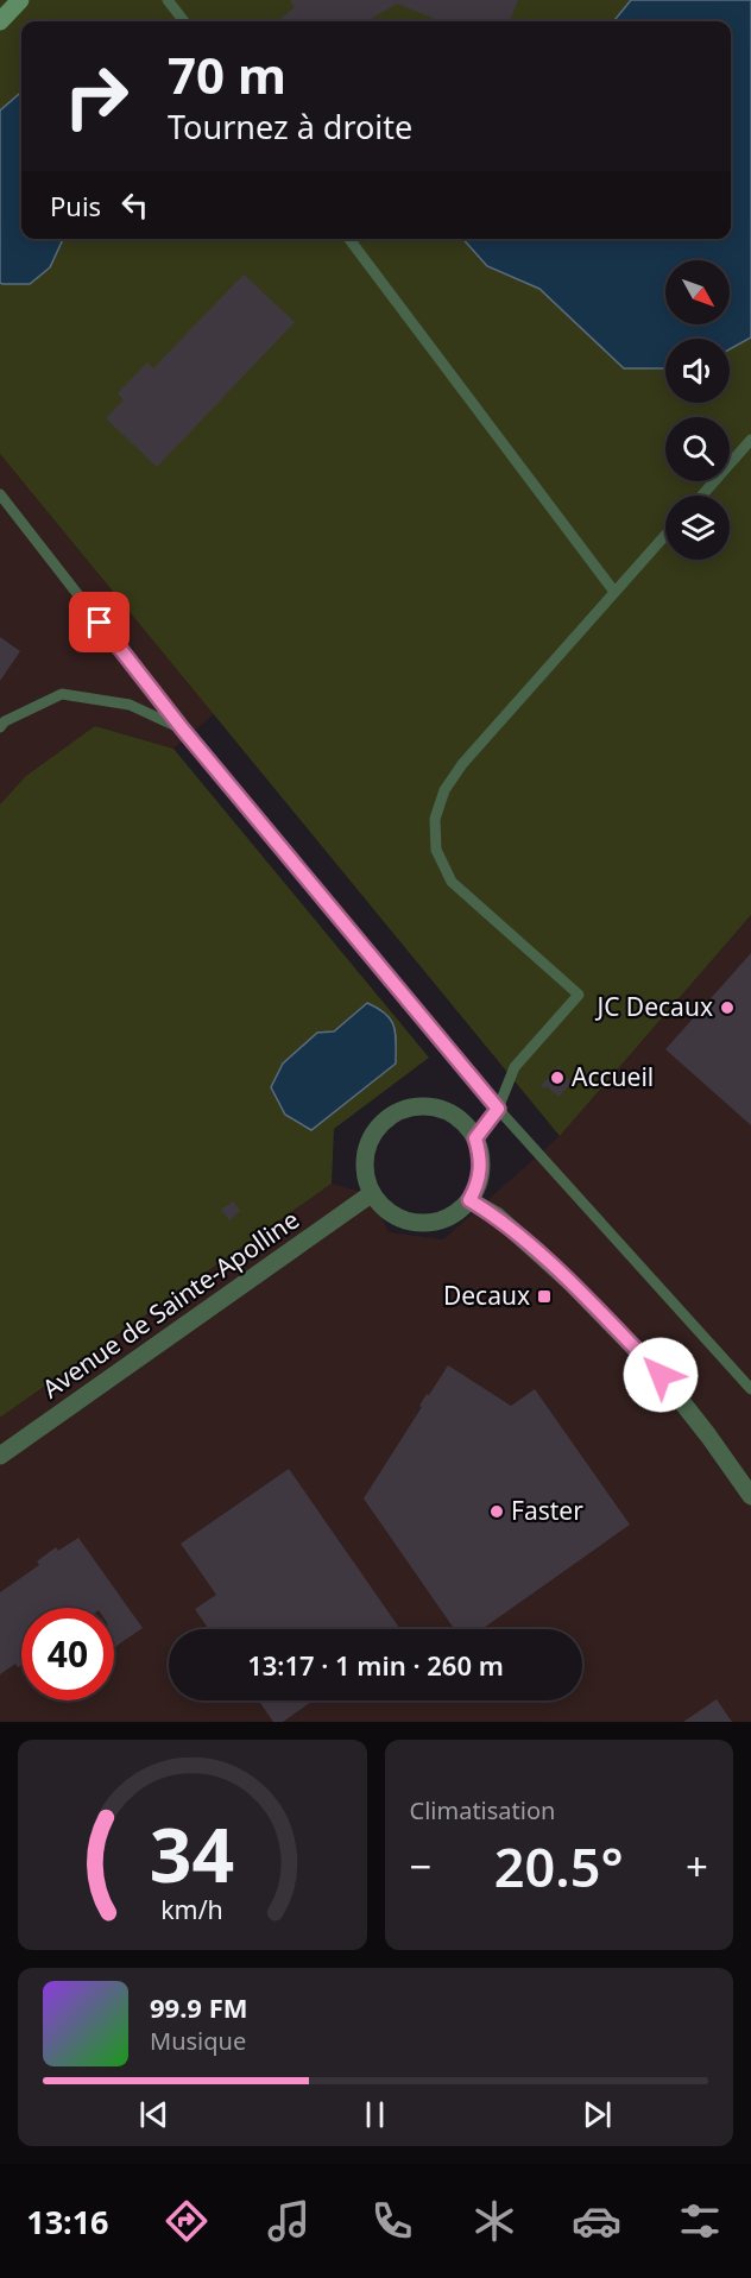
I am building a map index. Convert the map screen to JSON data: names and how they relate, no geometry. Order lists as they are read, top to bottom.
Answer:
{
  "streets": {
    "street": ["Avenue de Sainte-Apolline"]
  },
  "places": {
    "other": ["JC Decaux", "Accueil", "Faster"],
    "transit": ["Decaux"]
  },
  "north": "bottom right",
  "page": {
    "turn": ["70 m", "Tournez à droite"],
    "then": "Puis",
    "limit": "40",
    "trip": "13:17 · 1 min · 260 m",
    "tile": "Climatisation",
    "heat": ["−", "20.5°", "+"],
    "song": ["99.9 FM", "Musique"],
    "tabs": "13:16",
    "gauge": ["34", "km/h"]
  }
}
